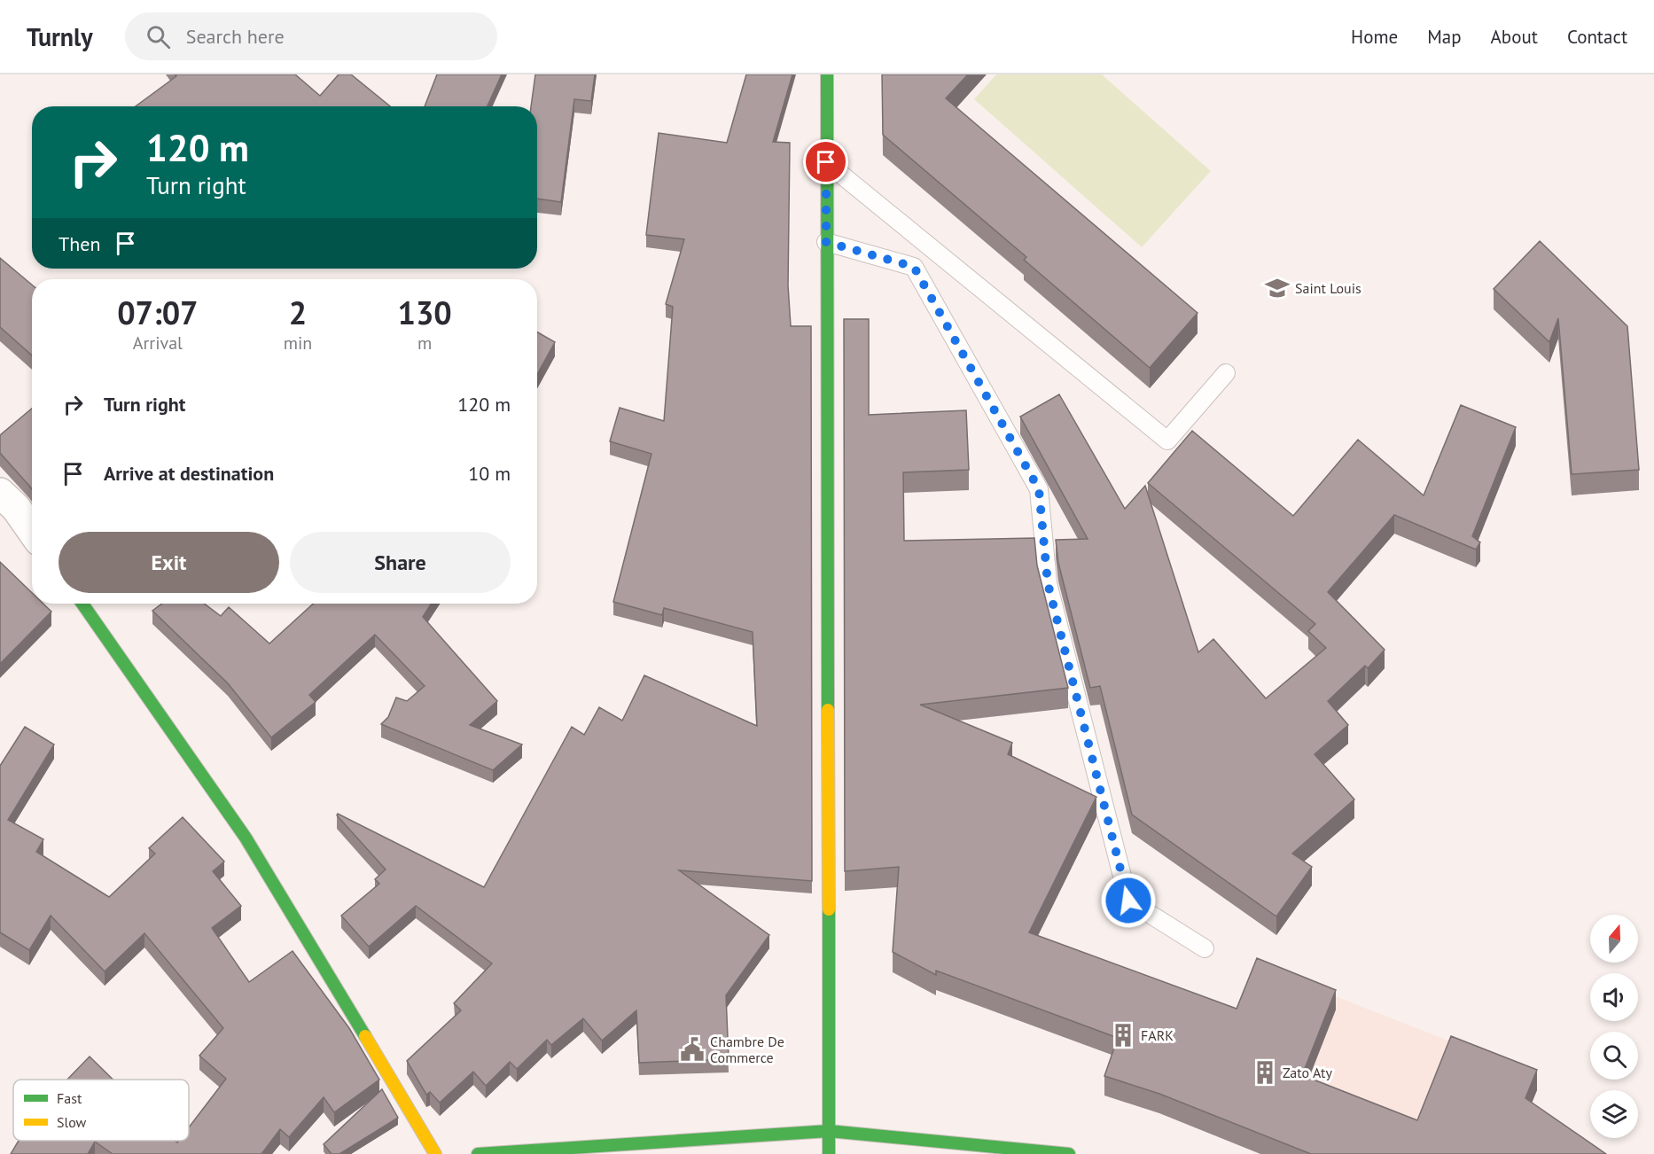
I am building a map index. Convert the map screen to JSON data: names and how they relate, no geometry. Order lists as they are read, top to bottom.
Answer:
{
  "places": {
    "school or university": ["Saint Louis"],
    "building": ["FARK", "Zato Aty"],
    "public building": ["Chambre De Commerce"]
  },
  "legend": ["Fast", "Slow"],
  "north": "top",
  "page": {
    "header": "Turnly",
    "search": "Search here",
    "nav": [
      "Home",
      "Map",
      "About",
      "Contact"
    ],
    "turn": ["120 m", "Turn right"],
    "then": "Then",
    "eta": [
      "07:07",
      "Arrival",
      "2",
      "min",
      "130",
      "m"
    ],
    "list": [
      {
        "name": "Turn right",
        "value": "120 m"
      },
      {
        "name": "Arrive at destination",
        "value": "10 m"
      }
    ],
    "buttons": ["Exit", "Share"]
  }
}
